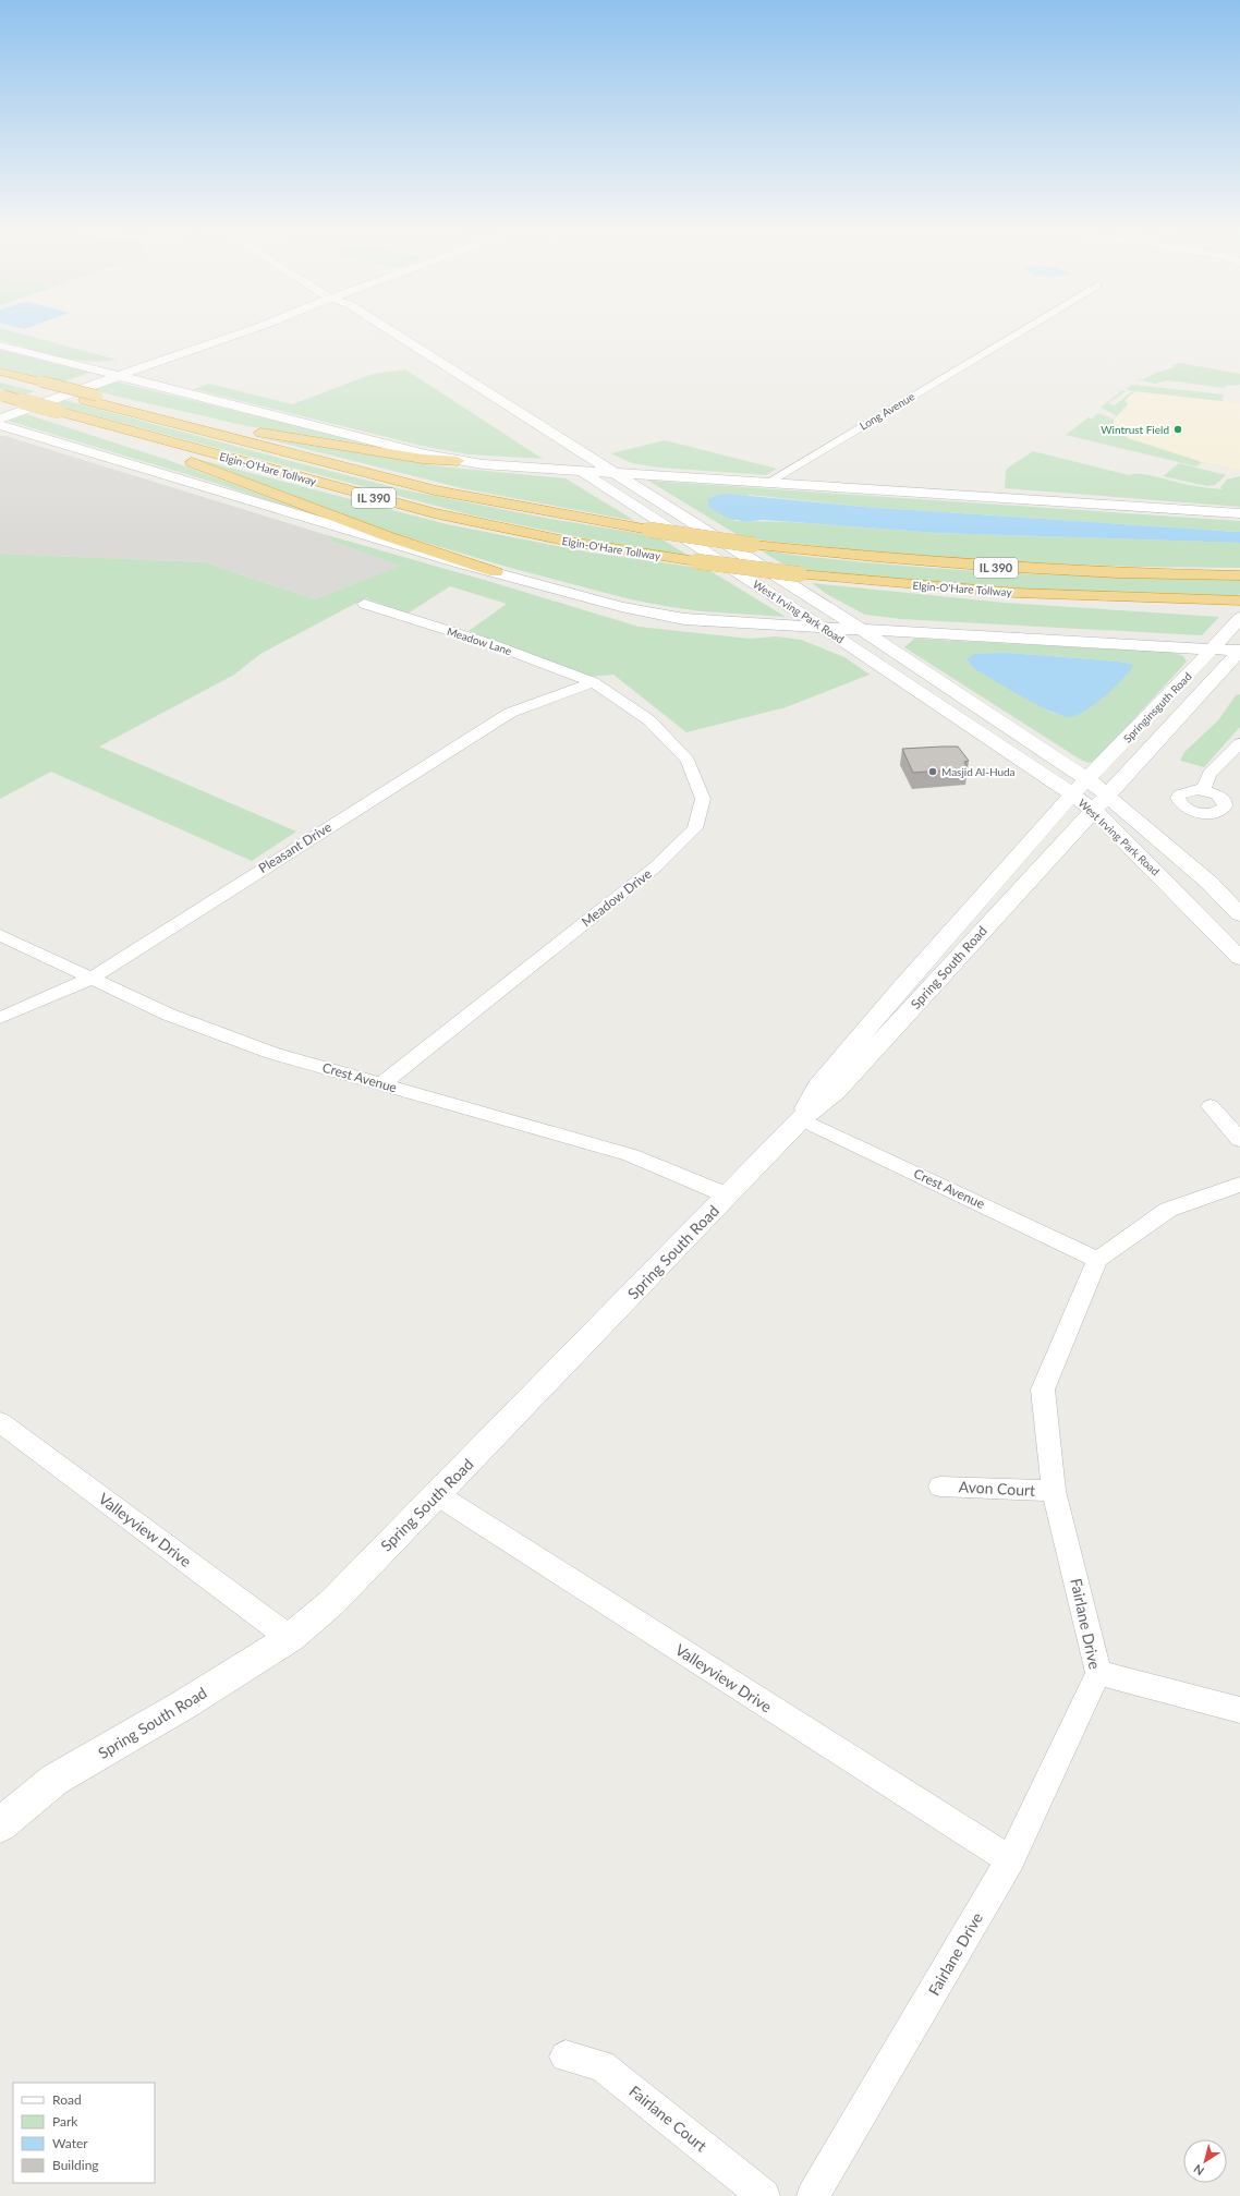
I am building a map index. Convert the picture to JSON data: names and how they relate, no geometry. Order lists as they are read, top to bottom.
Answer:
{
  "streets": {
    "highway": ["Elgin-O'Hare Tollway", "IL 390"],
    "main road": ["West Irving Park Road", "Springinsguth Road", "Spring South Road"],
    "street": [
      "Long Avenue",
      "Meadow Lane",
      "Pleasant Drive",
      "Meadow Drive",
      "Crest Avenue",
      "Avon Court",
      "Valleyview Drive",
      "Fairlane Drive",
      "Fairlane Court"
    ]
  },
  "crossings": [
    ["West Irving Park Road", "Springinsguth Road"],
    ["West Irving Park Road", "Spring South Road"],
    ["Meadow Lane", "Pleasant Drive"],
    ["Meadow Lane", "Meadow Drive"],
    ["Springinsguth Road", "Spring South Road"],
    ["Pleasant Drive", "Meadow Drive"],
    ["Pleasant Drive", "Crest Avenue"],
    ["Meadow Drive", "Crest Avenue"],
    ["Spring South Road", "Crest Avenue"],
    ["Spring South Road", "Valleyview Drive"],
    ["Crest Avenue", "Fairlane Drive"],
    ["Avon Court", "Fairlane Drive"],
    ["Valleyview Drive", "Fairlane Drive"]
  ],
  "places": ["Wintrust Field", "Masjid Al-Huda"],
  "legend": [
    "Road",
    "Park",
    "Water",
    "Building"
  ],
  "north": "bottom left"
}
